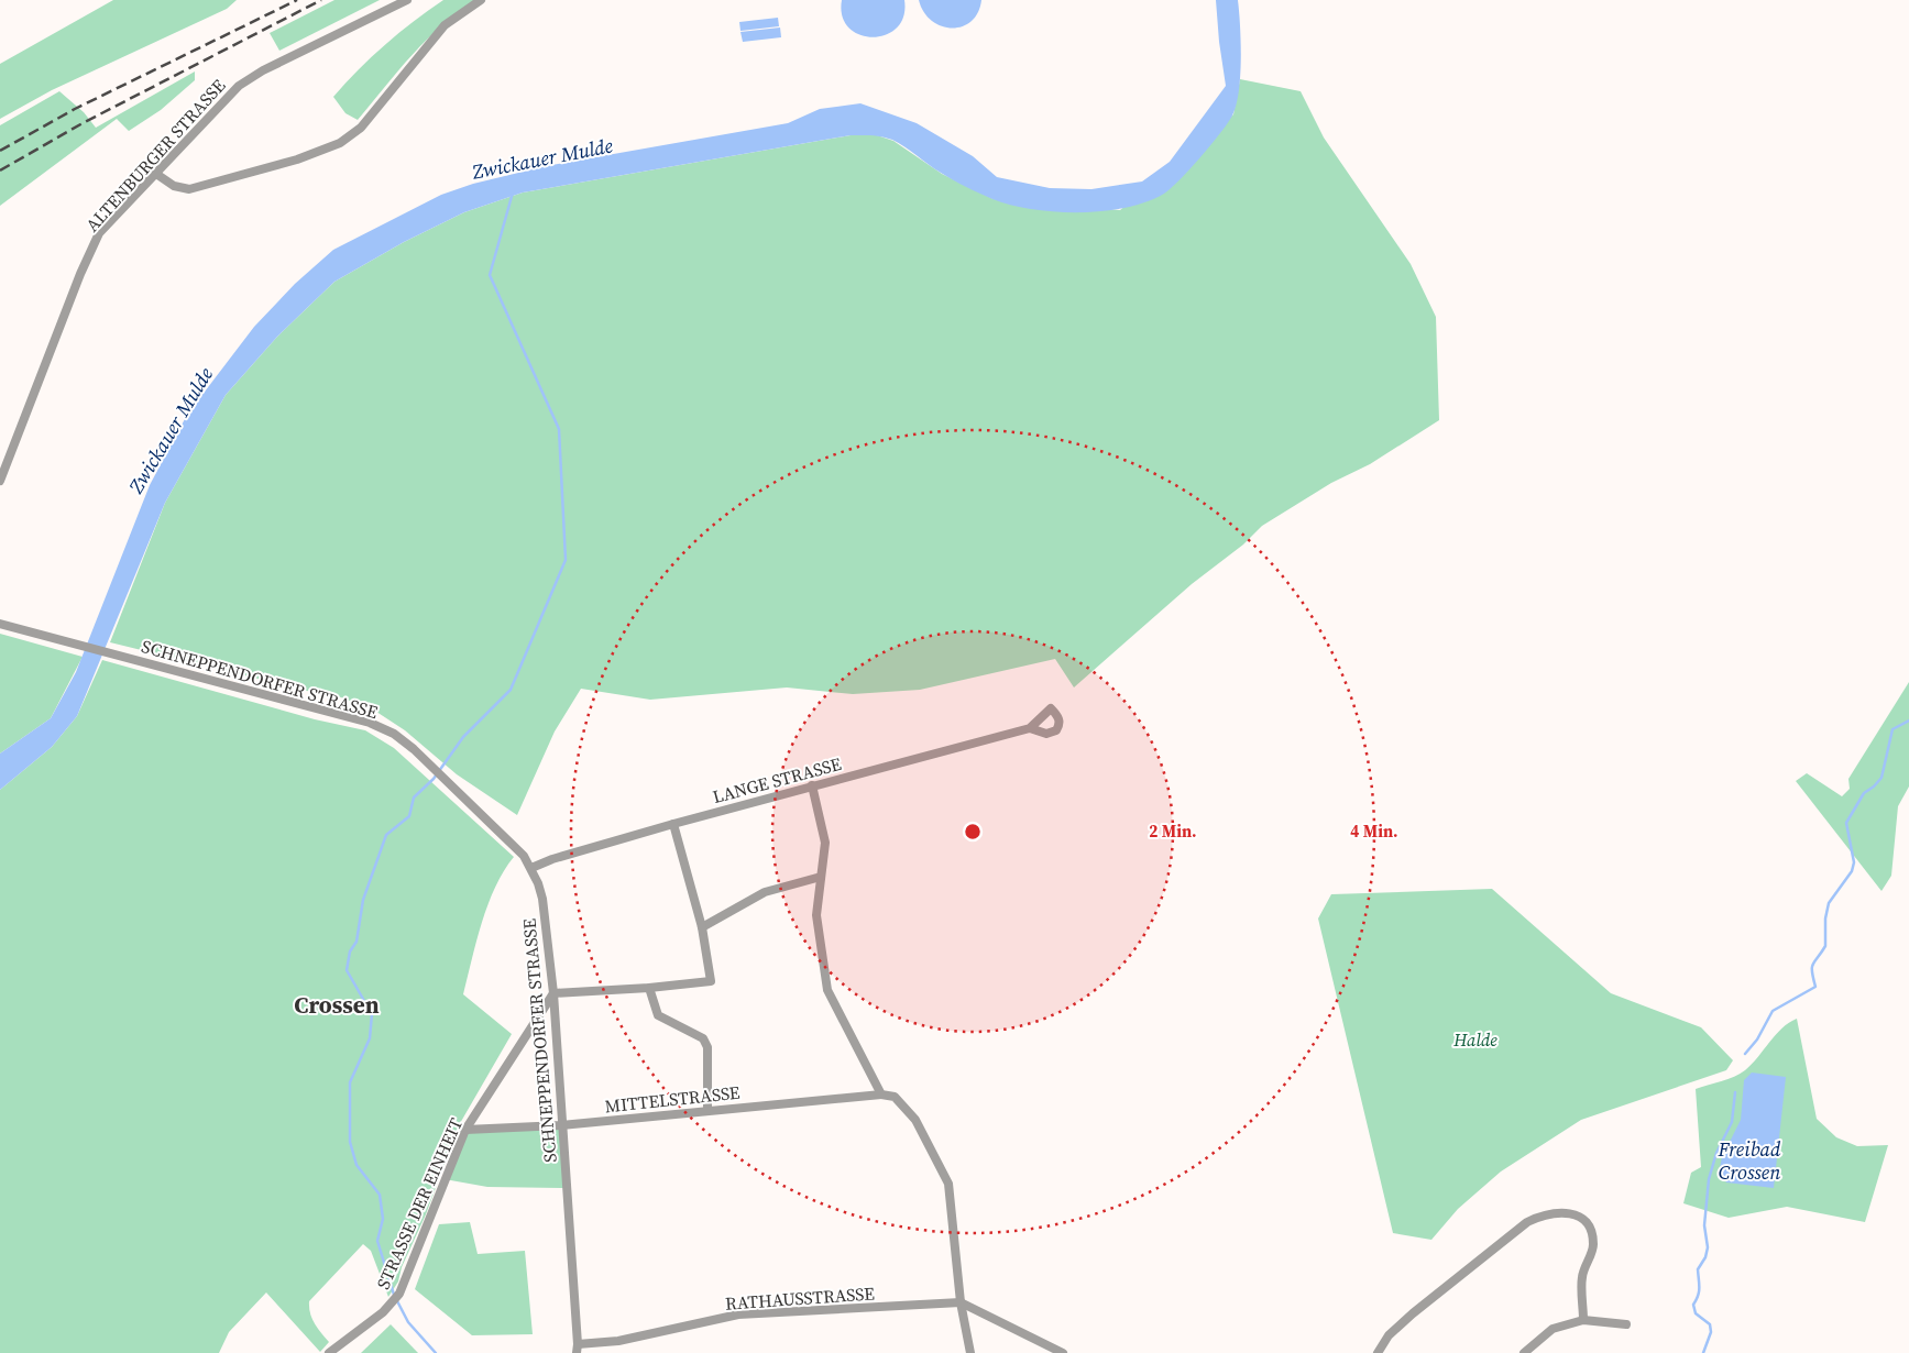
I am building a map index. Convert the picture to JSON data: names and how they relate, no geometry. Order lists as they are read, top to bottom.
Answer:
{
  "streets": {
    "street": [
      "ALTENBURGER STRASSE",
      "SCHNEPPENDORFER STRASSE",
      "LANGE STRASSE",
      "MITTELSTRASSE",
      "STRASSE DER EINHEIT",
      "RATHAUSSTRASSE"
    ]
  },
  "crossings": [
    ["SCHNEPPENDORFER STRASSE", "LANGE STRASSE"],
    ["SCHNEPPENDORFER STRASSE", "MITTELSTRASSE"],
    ["SCHNEPPENDORFER STRASSE", "STRASSE DER EINHEIT"],
    ["SCHNEPPENDORFER STRASSE", "RATHAUSSTRASSE"],
    ["MITTELSTRASSE", "STRASSE DER EINHEIT"]
  ],
  "districts": ["Crossen"],
  "water": ["Zwickauer Mulde", "Freibad Crossen"],
  "parks": ["Halde"],
  "rings": ["2 Min.", "4 Min."]
}
